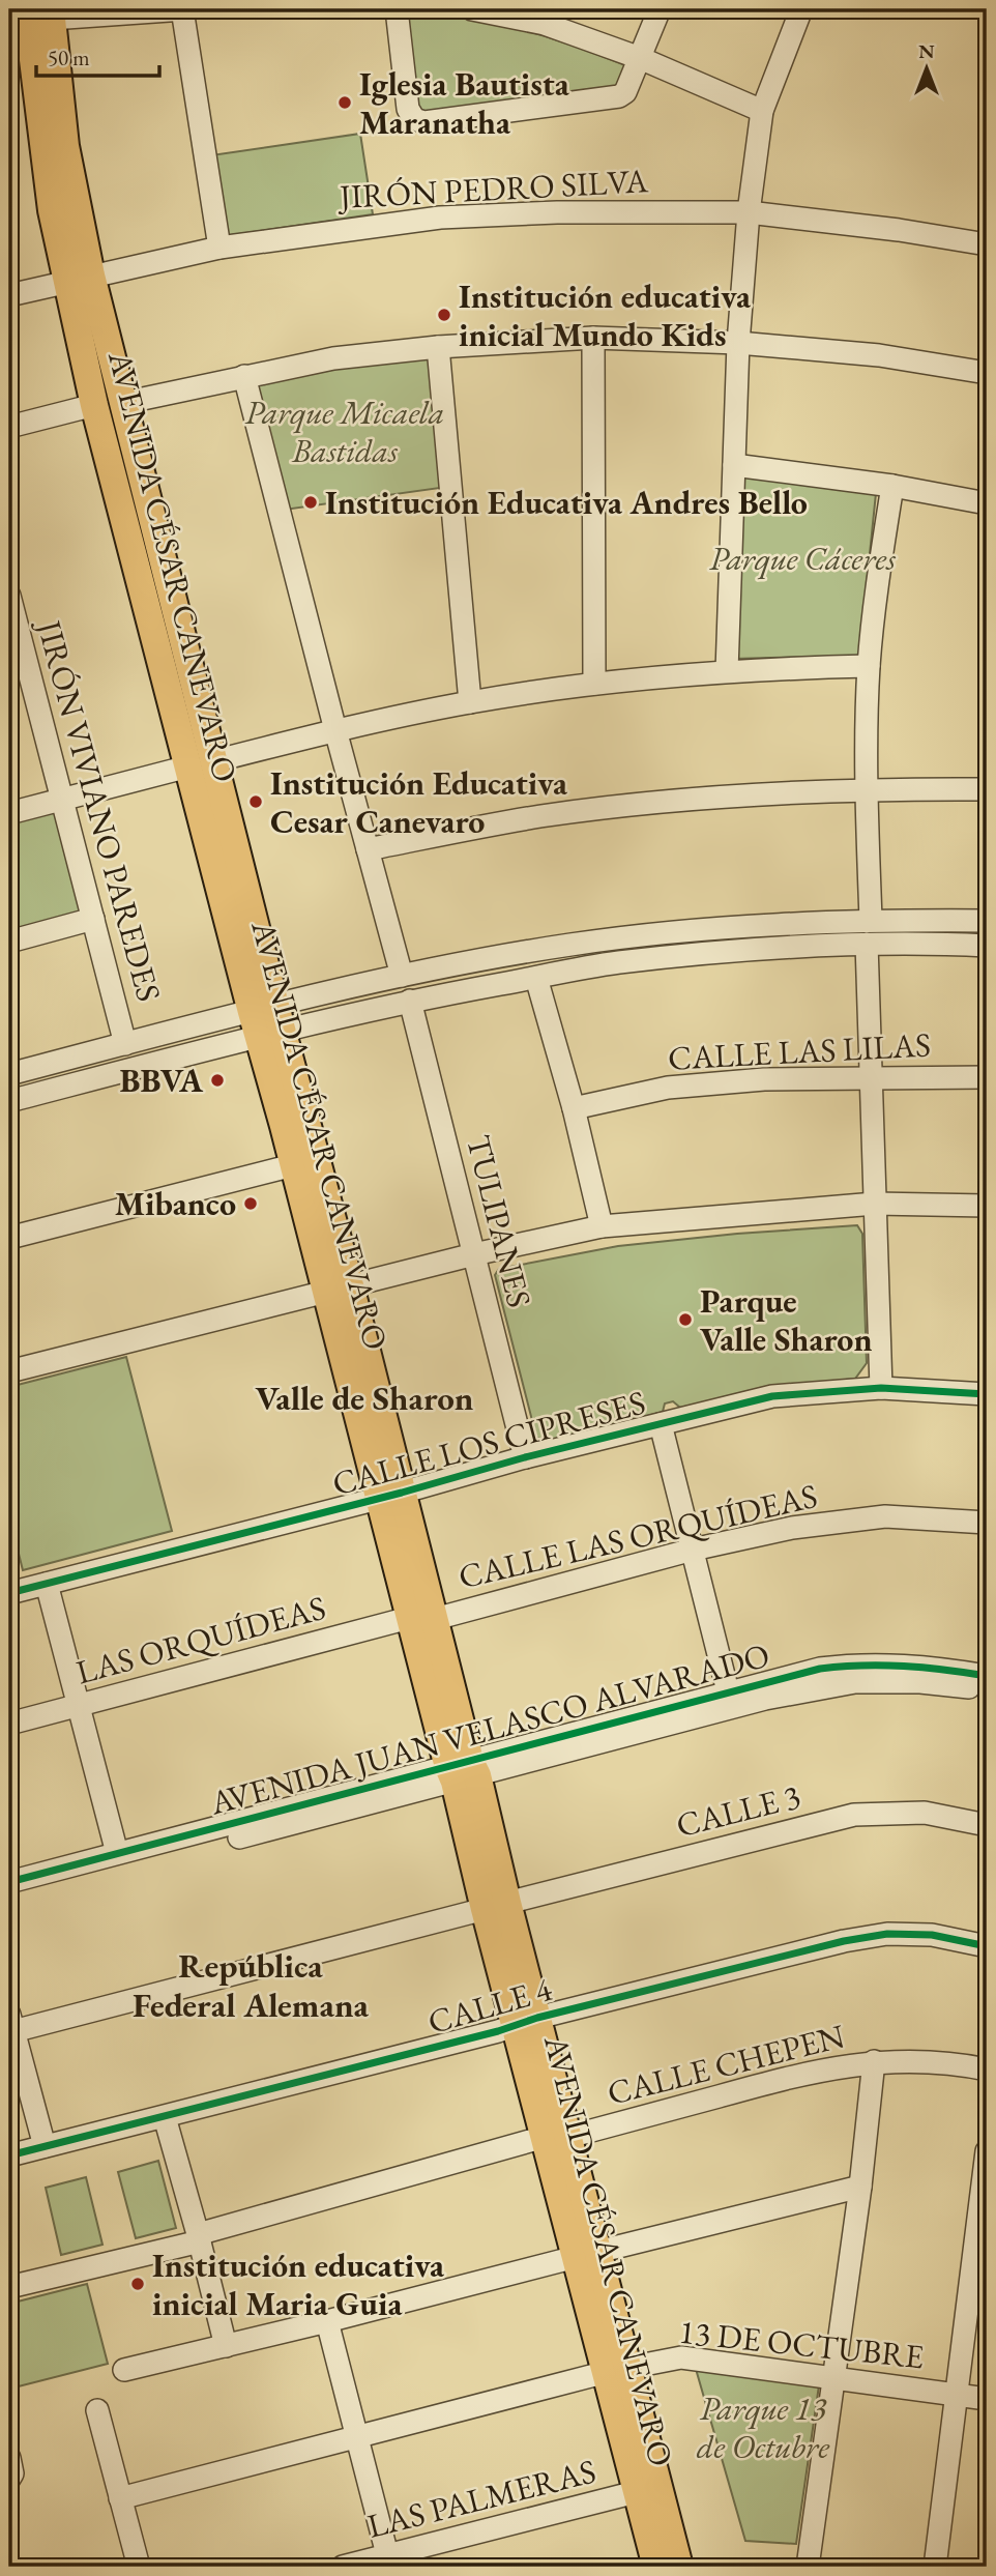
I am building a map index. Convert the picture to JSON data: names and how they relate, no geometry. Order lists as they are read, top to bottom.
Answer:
{
  "streets": {
    "main road": ["AVENIDA CÉSAR CANEVARO"],
    "street": [
      "JIRÓN PEDRO SILVA",
      "JIRÓN VIVIANO PAREDES",
      "CALLE LAS LILAS",
      "TULIPANES",
      "CALLE LOS CIPRESES",
      "CALLE LAS ORQUÍDEAS",
      "LAS ORQUÍDEAS",
      "AVENIDA JUAN VELASCO ALVARADO",
      "CALLE 3",
      "CALLE 4",
      "CALLE CHEPEN",
      "13 DE OCTUBRE",
      "LAS PALMERAS"
    ]
  },
  "crossings": [
    ["JIRÓN PEDRO SILVA", "AVENIDA CÉSAR CANEVARO"],
    ["AVENIDA CÉSAR CANEVARO", "CALLE LOS CIPRESES"],
    ["AVENIDA CÉSAR CANEVARO", "CALLE LAS ORQUÍDEAS"],
    ["AVENIDA CÉSAR CANEVARO", "LAS ORQUÍDEAS"],
    ["AVENIDA CÉSAR CANEVARO", "AVENIDA JUAN VELASCO ALVARADO"],
    ["AVENIDA CÉSAR CANEVARO", "CALLE 3"],
    ["AVENIDA CÉSAR CANEVARO", "CALLE 4"],
    ["AVENIDA CÉSAR CANEVARO", "CALLE CHEPEN"],
    ["AVENIDA CÉSAR CANEVARO", "13 DE OCTUBRE"],
    ["AVENIDA CÉSAR CANEVARO", "LAS PALMERAS"],
    ["TULIPANES", "CALLE LOS CIPRESES"],
    ["CALLE LAS ORQUÍDEAS", "LAS ORQUÍDEAS"]
  ],
  "districts": ["Valle de Sharon", "República Federal Alemana"],
  "parks": ["Parque Micaela Bastidas", "Parque Cáceres", "Parque 13 de Octubre"],
  "places": [
    "Iglesia Bautista Maranatha",
    "Institución educativa inicial Mundo Kids",
    "Institución Educativa Andres Bello",
    "Institución Educativa Cesar Canevaro",
    "BBVA",
    "Mibanco",
    "Parque Valle Sharon",
    "Institución educativa inicial Maria Guia"
  ],
  "scale_bar": "50 m",
  "north": "top"
}
